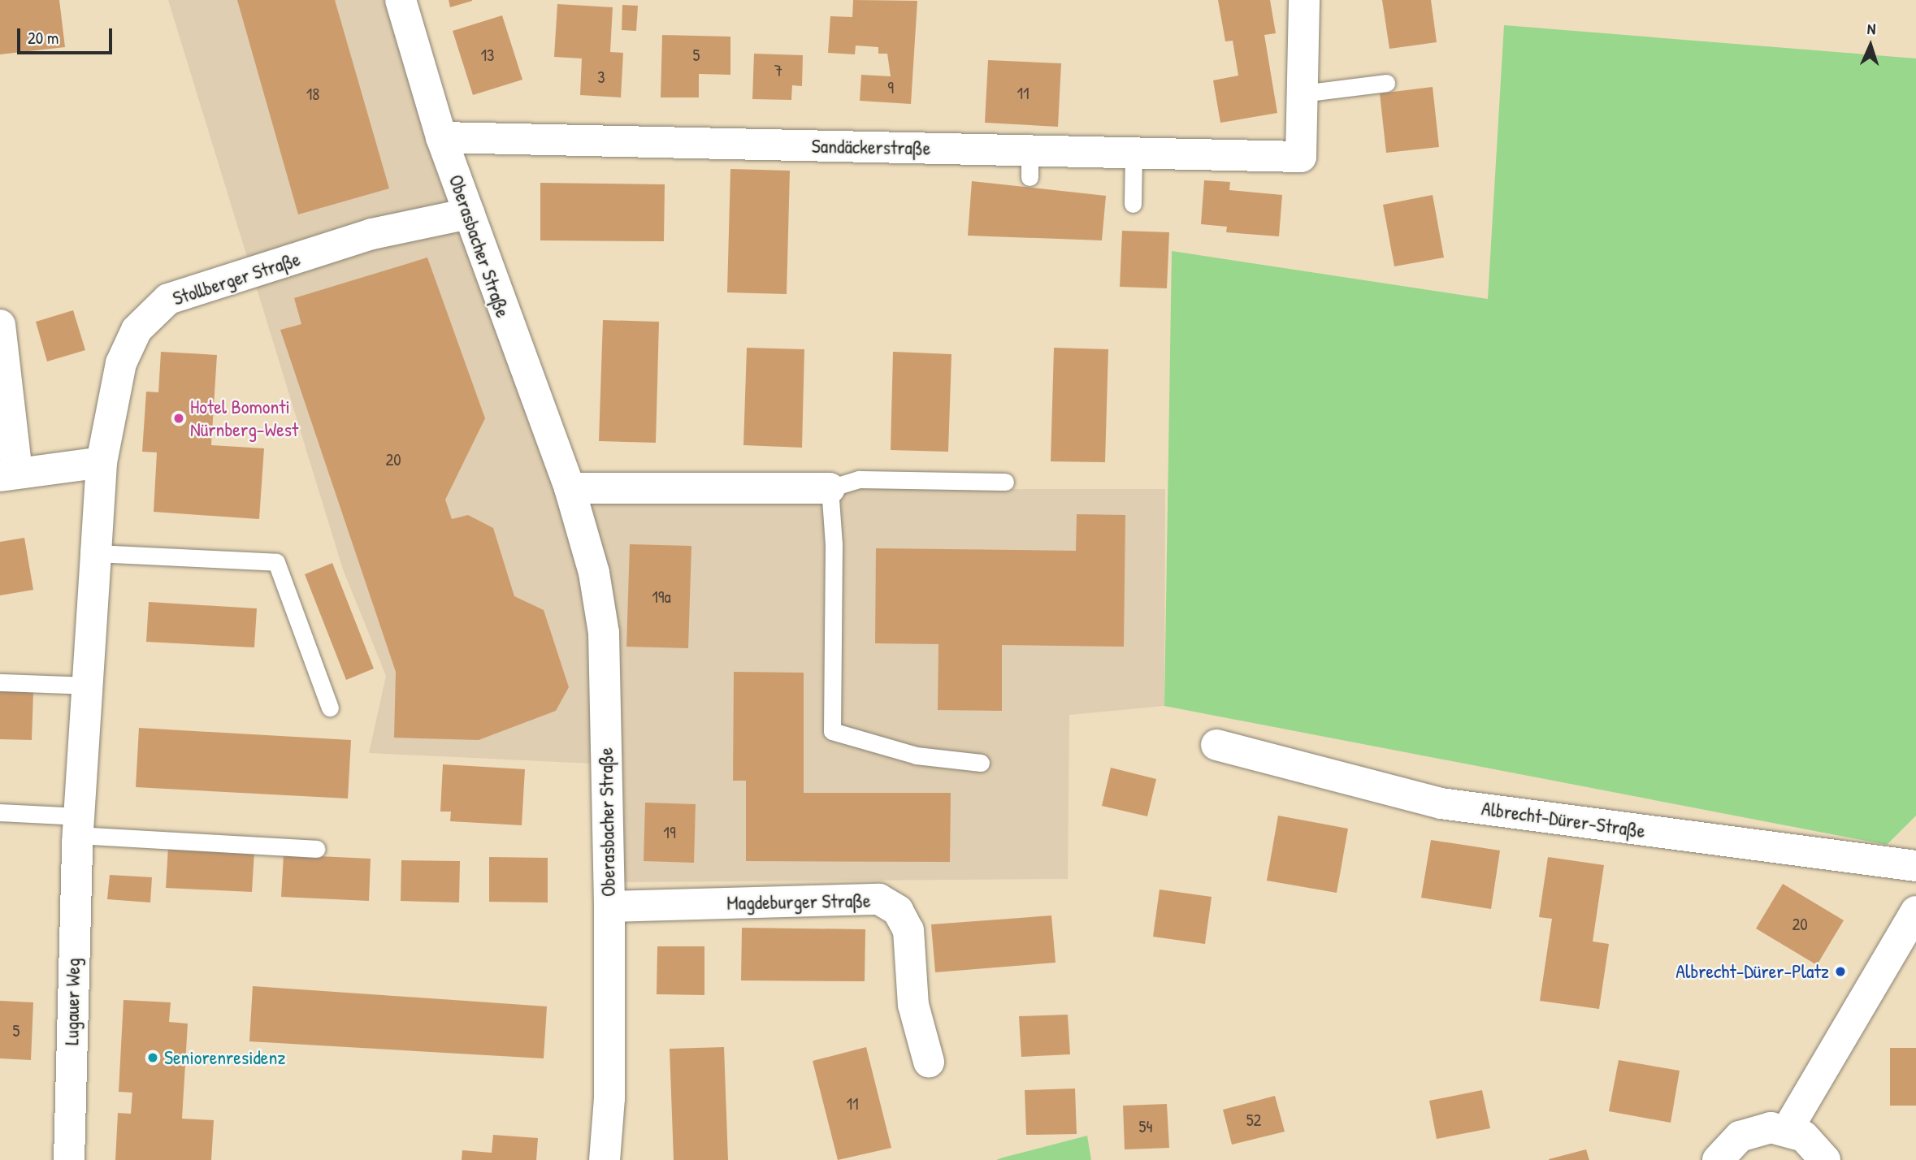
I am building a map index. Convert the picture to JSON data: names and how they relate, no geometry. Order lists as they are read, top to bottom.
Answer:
{
  "streets": {
    "street": [
      "Sandäckerstraße",
      "Oberasbacher Straße",
      "Stollberger Straße",
      "Albrecht-Dürer-Straße",
      "Magdeburger Straße",
      "Lugauer Weg"
    ]
  },
  "crossings": [
    ["Sandäckerstraße", "Oberasbacher Straße"],
    ["Oberasbacher Straße", "Stollberger Straße"],
    ["Oberasbacher Straße", "Magdeburger Straße"],
    ["Stollberger Straße", "Lugauer Weg"]
  ],
  "places": ["Hotel Bomonti Nürnberg-West", "Albrecht-Dürer-Platz", "Seniorenresidenz"],
  "house_numbers": [
    "13",
    "5",
    "7",
    "3",
    "9",
    "11",
    "18",
    "20",
    "19a",
    "19",
    "20",
    "5",
    "11",
    "52",
    "54"
  ],
  "scale_bar": "20 m",
  "north": "top"
}
